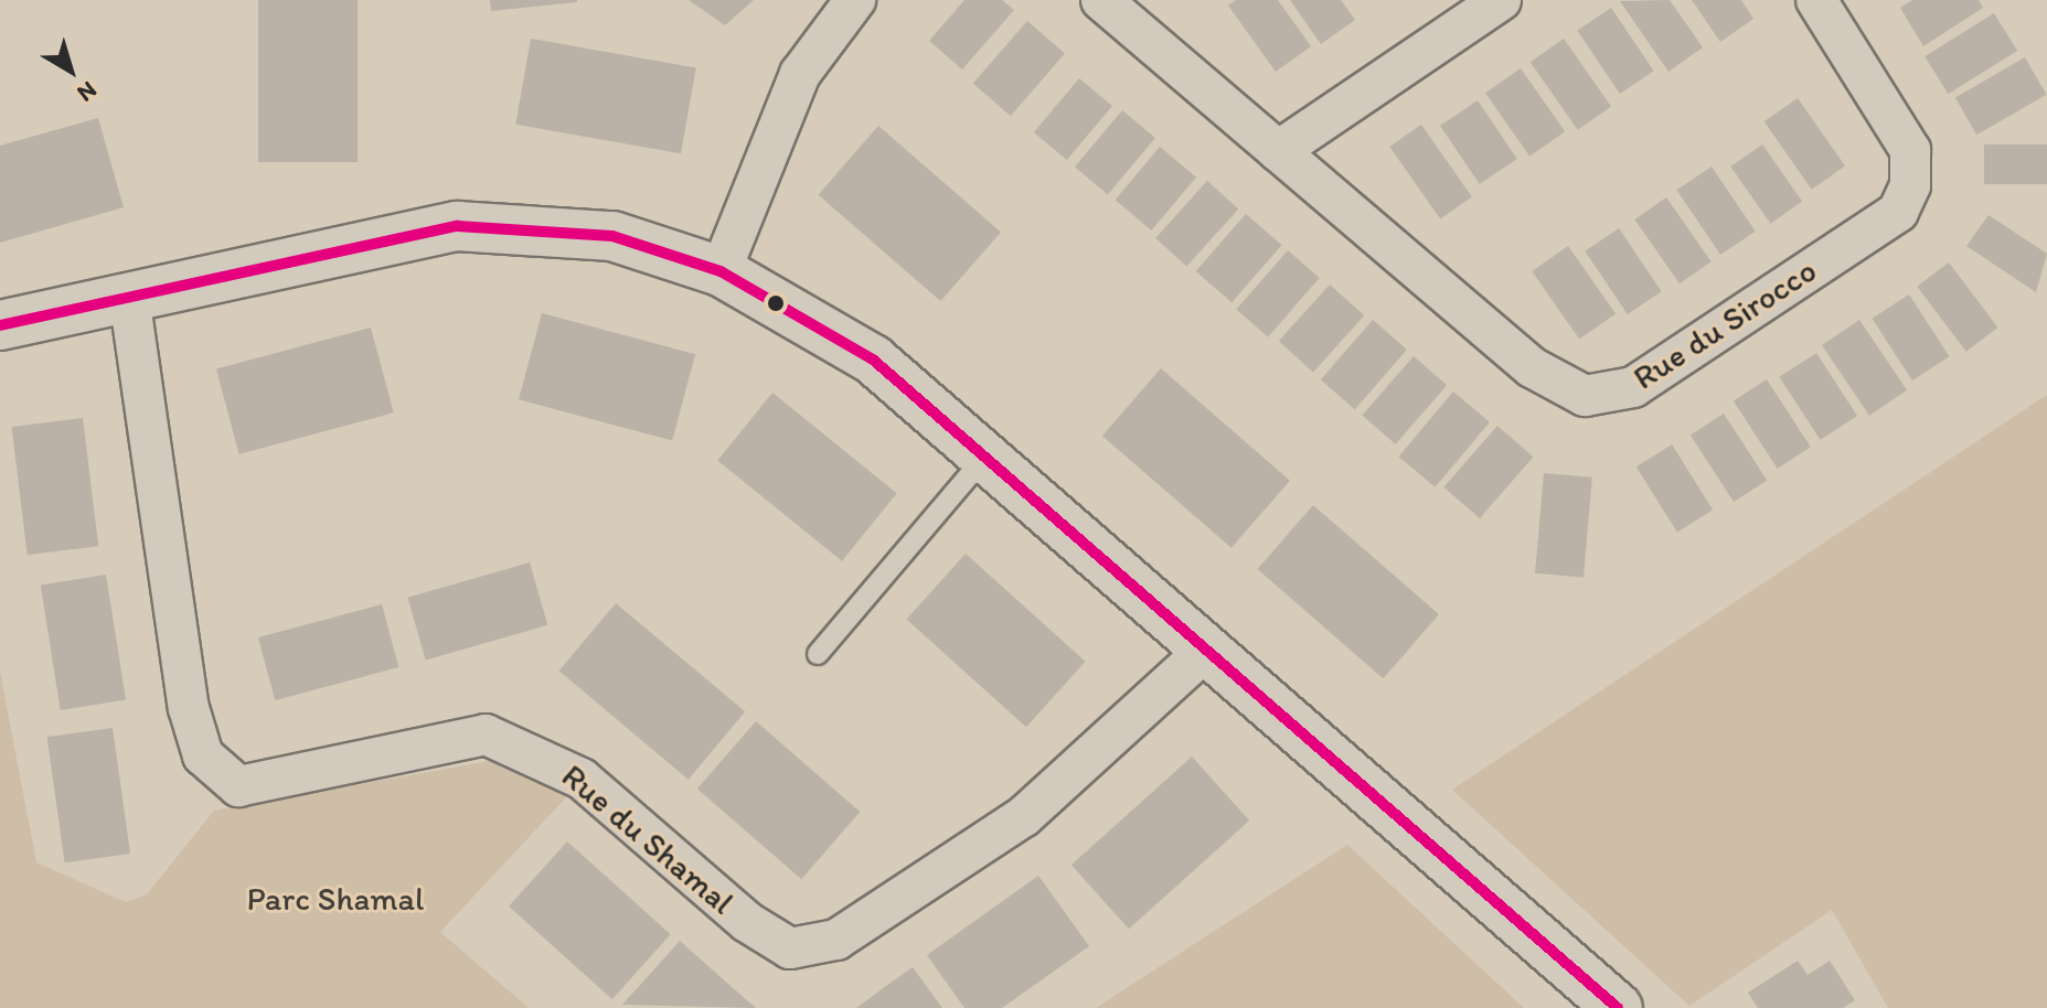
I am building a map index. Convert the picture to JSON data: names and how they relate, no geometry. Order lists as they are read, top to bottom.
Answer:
{
  "streets": {
    "street": ["Rue du Sirocco", "Rue du Shamal"]
  },
  "parks": ["Parc Shamal"],
  "north": "bottom right"
}
